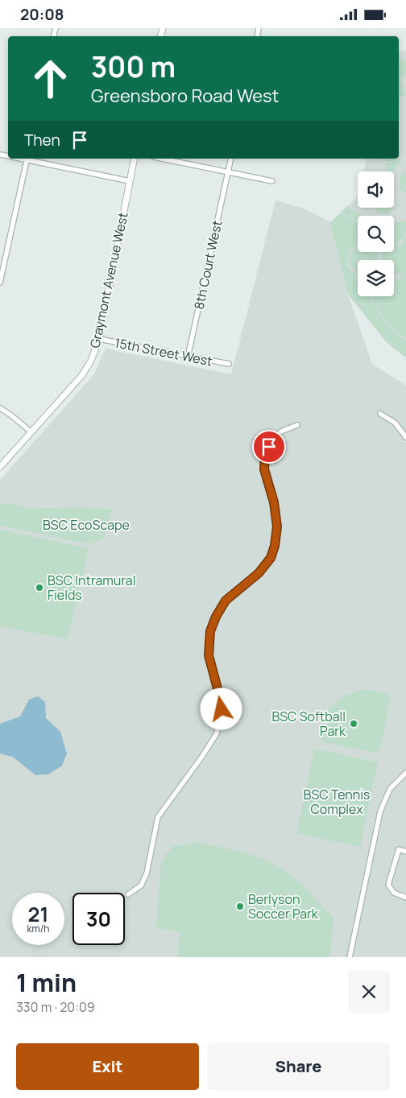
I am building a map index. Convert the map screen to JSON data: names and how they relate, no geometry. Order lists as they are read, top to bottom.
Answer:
{
  "streets": {
    "street": ["8th Court West", "Graymont Avenue West", "15th Street West"]
  },
  "crossings": [
    ["8th Court West", "15th Street West"],
    ["Graymont Avenue West", "15th Street West"]
  ],
  "parks": ["BSC EcoScape", "BSC Tennis Complex"],
  "places": ["BSC Intramural Fields", "BSC Softball Park", "Berlyson Soccer Park"],
  "page": {
    "status": "20:08",
    "turn": ["300 m", "Greensboro Road West"],
    "then": "Then",
    "speed": "21 km/h",
    "limit": "30",
    "heading": ["1 min", "330 m · 20:09"],
    "buttons": ["Exit", "Share"]
  }
}
